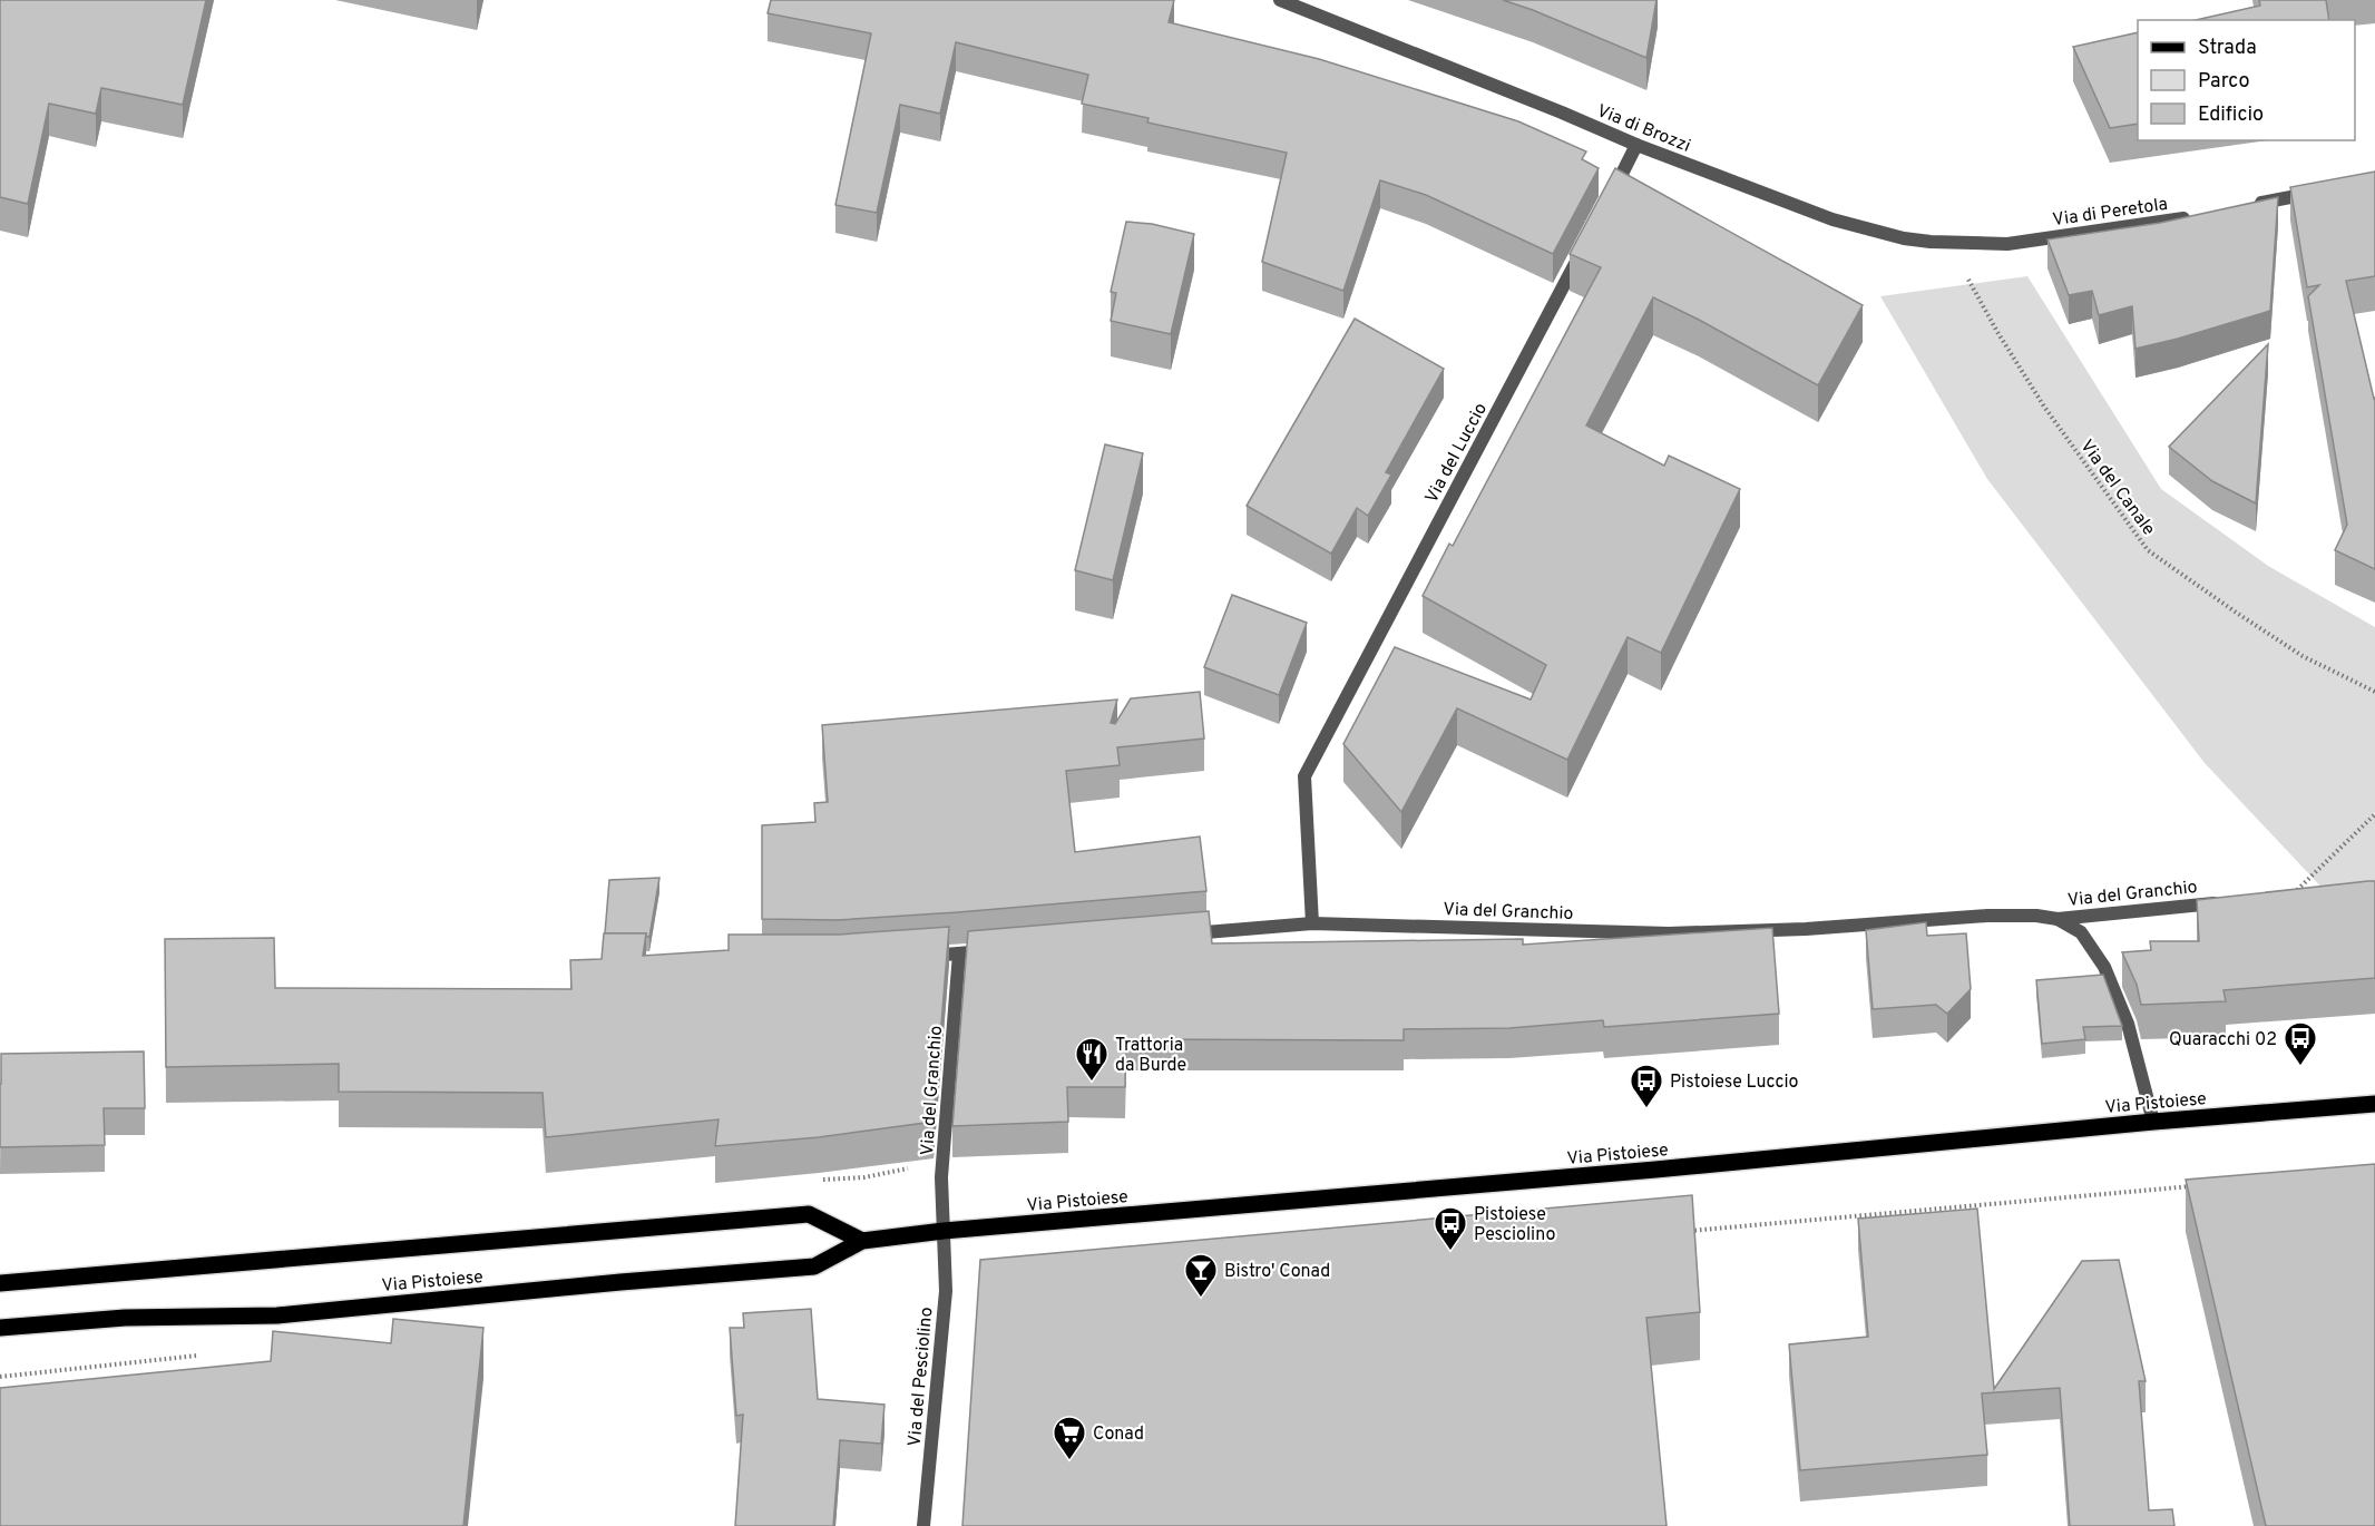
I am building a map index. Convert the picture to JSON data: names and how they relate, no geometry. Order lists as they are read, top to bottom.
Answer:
{
  "streets": {
    "main road": ["Via Pistoiese"],
    "street": [
      "Via di Brozzi",
      "Via di Peretola",
      "Via del Luccio",
      "Via del Granchio",
      "Via del Pesciolino"
    ],
    "path": ["Via del Canale"]
  },
  "crossings": [
    ["Via di Brozzi", "Via di Peretola"],
    ["Via del Luccio", "Via del Granchio"],
    ["Via del Granchio", "Via Pistoiese"],
    ["Via del Granchio", "Via del Pesciolino"],
    ["Via Pistoiese", "Via del Pesciolino"]
  ],
  "places": {
    "bus stop": ["Quaracchi 02", "Pistoiese Luccio", "Pistoiese Pesciolino"],
    "restaurant": ["Trattoria da Burde"],
    "bar": ["Bistro' Conad"],
    "supermarket": ["Conad"]
  },
  "legend": ["Strada", "Parco", "Edificio"]
}
